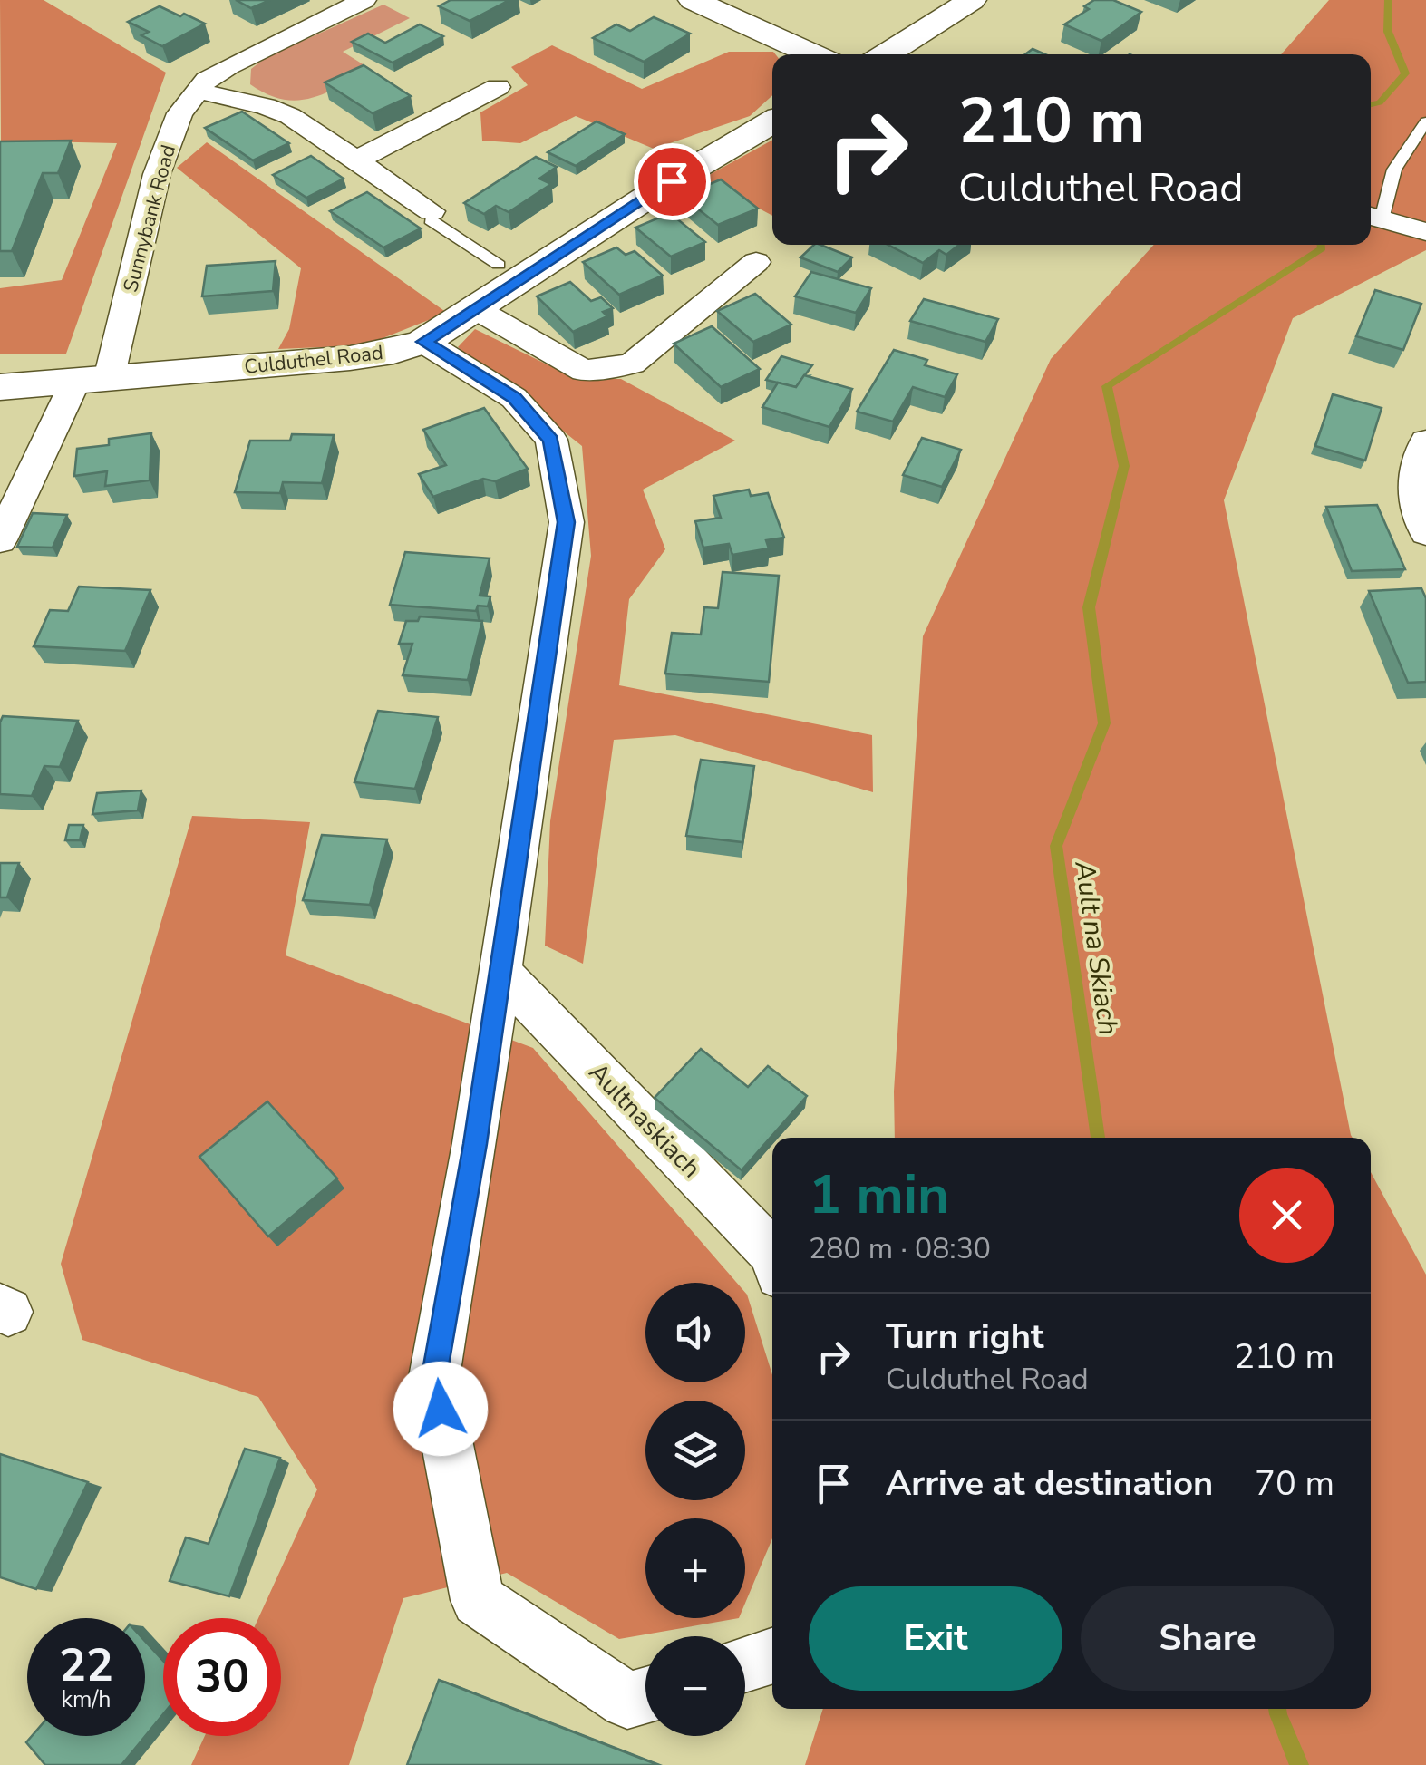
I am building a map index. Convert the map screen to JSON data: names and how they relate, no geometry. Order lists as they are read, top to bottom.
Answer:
{
  "streets": {
    "main road": ["Culduthel Road"],
    "street": ["Sunnybank Road", "Aultnaskiach"]
  },
  "crossings": [
    ["Sunnybank Road", "Culduthel Road"]
  ],
  "water": ["Ault na Skiach"],
  "page": {
    "turn": ["210 m", "Culduthel Road"],
    "heading": ["1 min", "280 m · 08:30"],
    "map_buttons": ["+", "−"],
    "list": [
      {
        "name": "Turn right",
        "note": "Culduthel Road",
        "value": "210 m"
      },
      {
        "name": "Arrive at destination",
        "value": "70 m"
      }
    ],
    "buttons": ["Exit", "Share"],
    "speed": "22 km/h",
    "limit": "30"
  }
}
